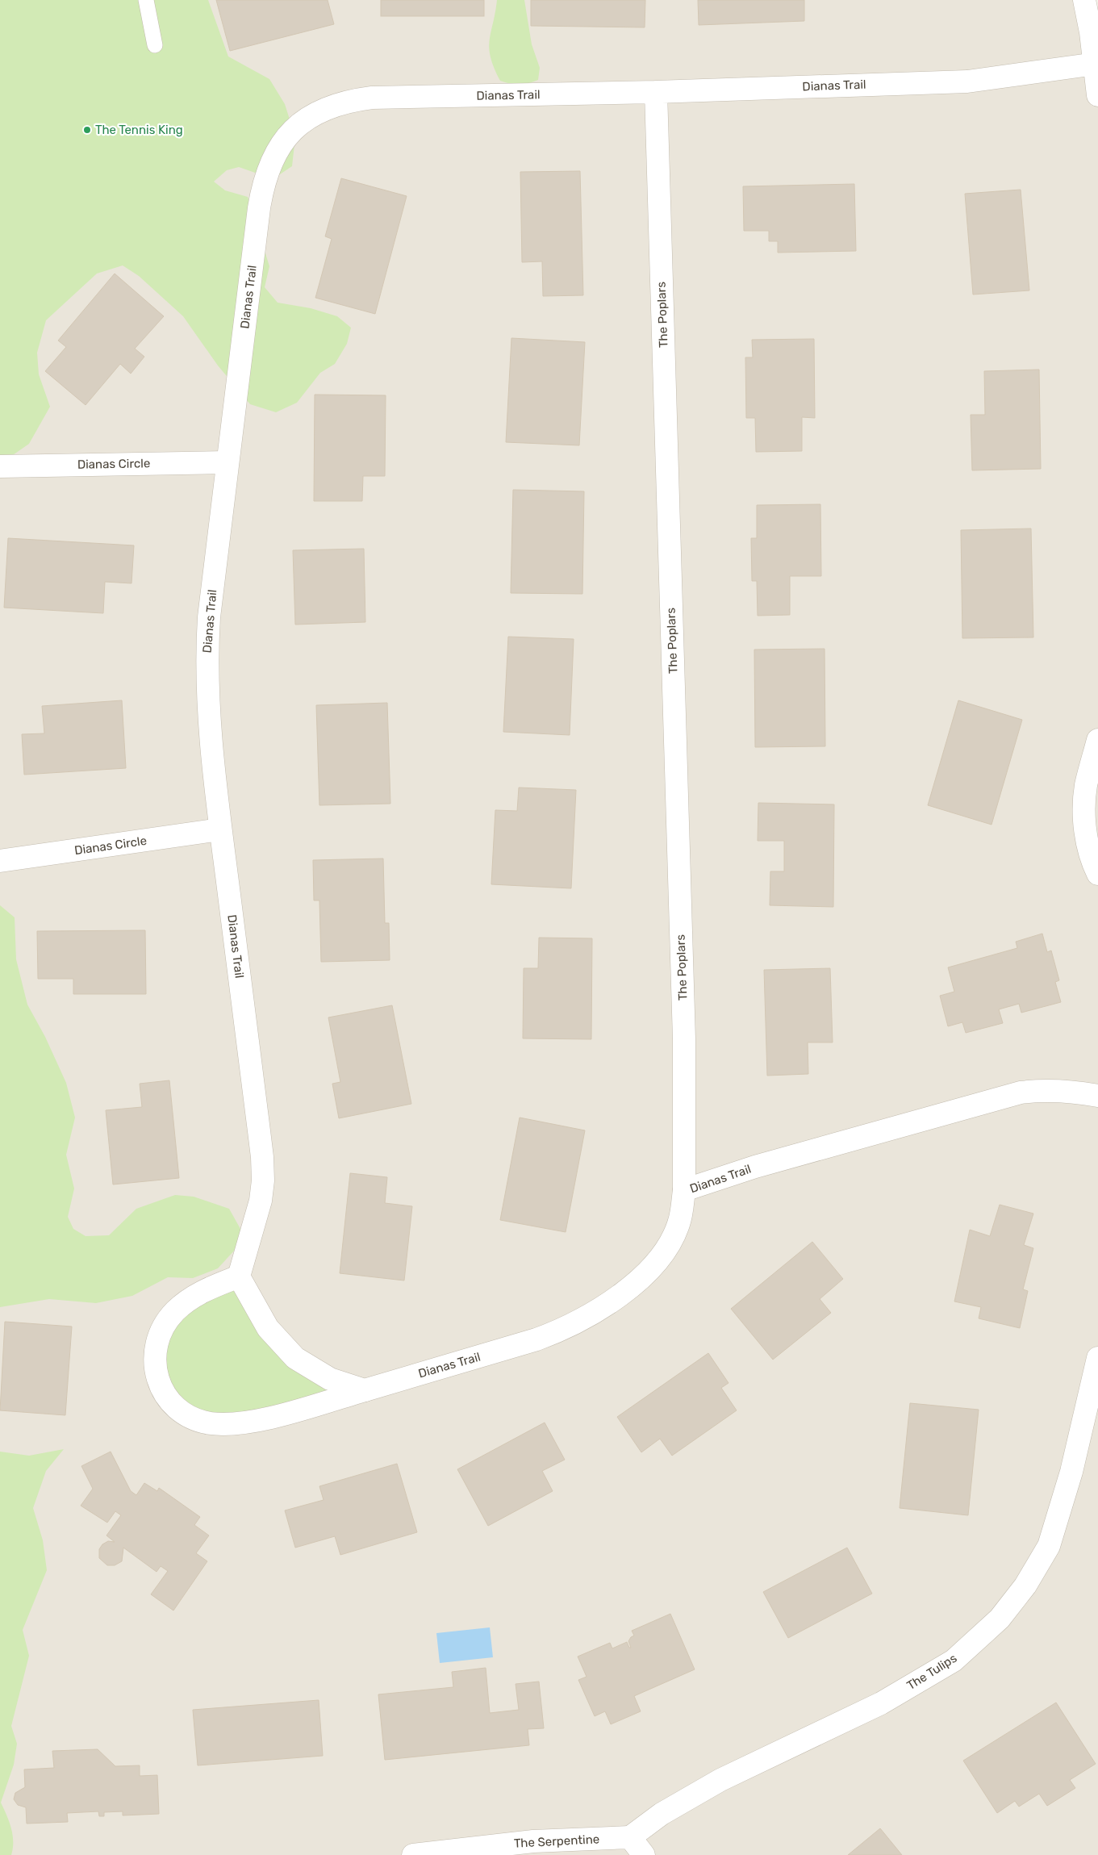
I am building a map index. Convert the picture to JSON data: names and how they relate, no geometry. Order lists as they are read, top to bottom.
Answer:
{
  "streets": {
    "street": [
      "Dianas Trail",
      "The Poplars",
      "Dianas Circle",
      "The Tulips",
      "The Serpentine"
    ]
  },
  "crossings": [
    ["Dianas Trail", "The Poplars"],
    ["Dianas Trail", "Dianas Circle"],
    ["The Tulips", "The Serpentine"]
  ],
  "places": ["The Tennis King"]
}
